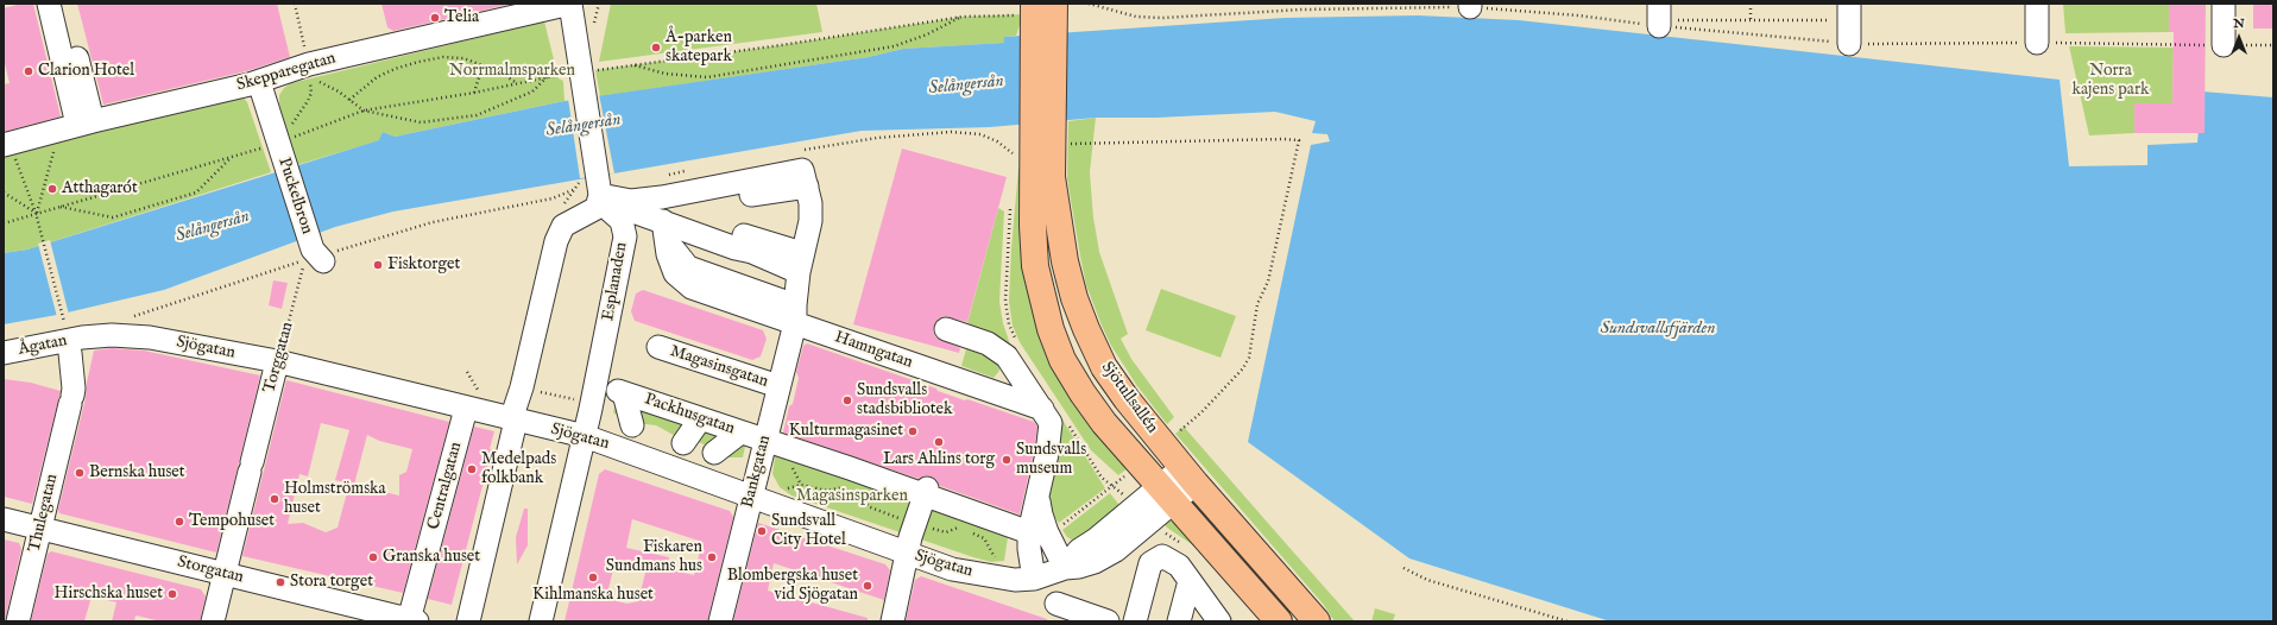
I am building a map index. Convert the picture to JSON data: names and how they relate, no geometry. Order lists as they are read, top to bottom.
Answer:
{
  "streets": {
    "main road": ["Sjötullsallén"],
    "street": [
      "Skepparegatan",
      "Puckelbron",
      "Esplanaden",
      "Ågatan",
      "Sjögatan",
      "Hamngatan",
      "Torggatan",
      "Magasinsgatan",
      "Packhusgatan",
      "Bankgatan",
      "Centralgatan",
      "Thulegatan",
      "Storgatan"
    ]
  },
  "crossings": [
    ["Puckelbron", "Torggatan"],
    ["Esplanaden", "Sjögatan"],
    ["Ågatan", "Sjögatan"],
    ["Ågatan", "Thulegatan"],
    ["Sjögatan", "Torggatan"],
    ["Sjögatan", "Bankgatan"],
    ["Sjögatan", "Centralgatan"],
    ["Sjögatan", "Thulegatan"],
    ["Hamngatan", "Bankgatan"],
    ["Torggatan", "Storgatan"],
    ["Magasinsgatan", "Bankgatan"],
    ["Packhusgatan", "Bankgatan"],
    ["Centralgatan", "Storgatan"],
    ["Thulegatan", "Storgatan"]
  ],
  "water": ["Selångersån", "Sundsvallsfjärden"],
  "parks": ["Norrmalmsparken", "Norra kajens park", "Magasinsparken"],
  "places": [
    "Telia",
    "Å-parken skatepark",
    "Clarion Hotel",
    "Atthagarót",
    "Fisktorget",
    "Sundsvalls stadsbibliotek",
    "Kulturmagasinet",
    "Lars Ahlins torg",
    "Sundsvalls museum",
    "Medelpads folkbank",
    "Bernska huset",
    "Holmströmska huset",
    "Tempohuset",
    "Sundsvall City Hotel",
    "Granska huset",
    "Fiskaren Sundmans hus",
    "Kihlmanska huset",
    "Stora torget",
    "Blombergska huset vid Sjögatan",
    "Hirschska huset"
  ],
  "north": "top"
}
